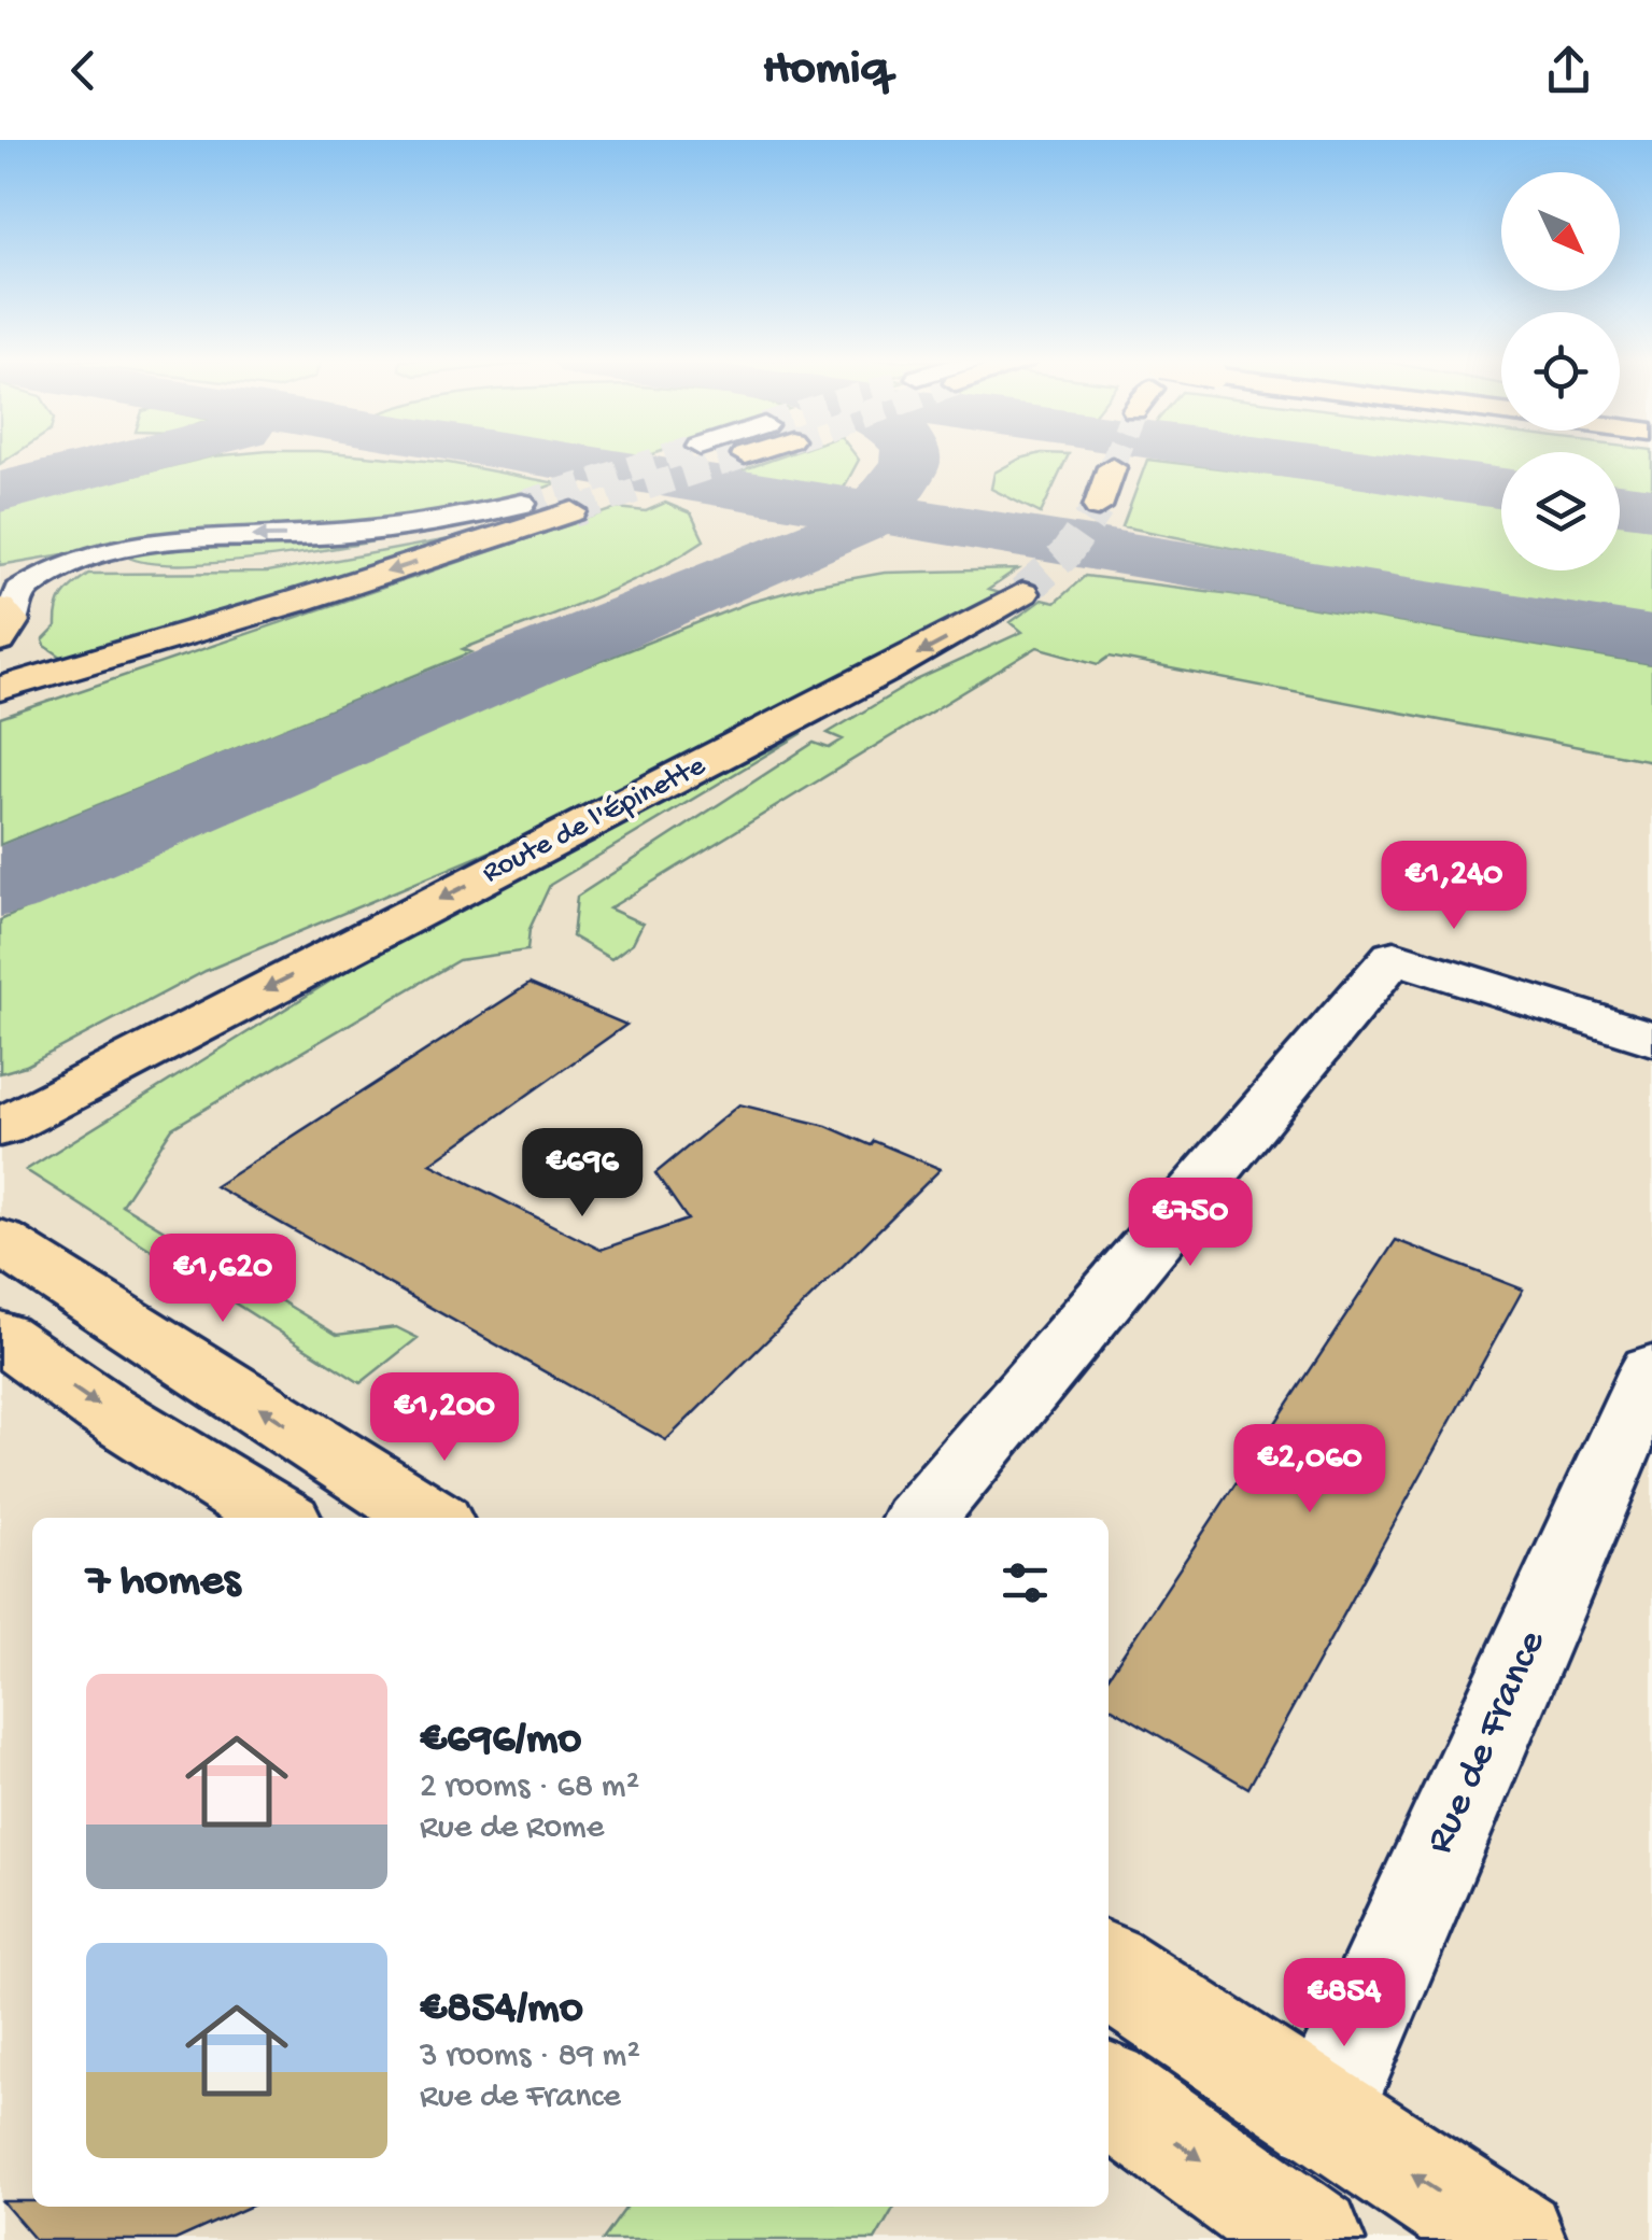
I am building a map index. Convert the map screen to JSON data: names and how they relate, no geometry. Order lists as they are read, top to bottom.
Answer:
{
  "streets": {
    "main road": ["Route de l'Épinette"],
    "street": ["Rue de France"]
  },
  "north": "bottom right",
  "page": {
    "header": "Homiq",
    "price": [
      "€1,240",
      "€696",
      "€750",
      "€1,620",
      "€1,200",
      "€2,060",
      "€854"
    ],
    "heading": "7 homes",
    "list": [
      {
        "name": "€696/mo",
        "note": "2 rooms · 68 m² · Rue de Rome"
      },
      {
        "name": "€854/mo",
        "note": "3 rooms · 89 m² · Rue de France"
      }
    ]
  }
}
